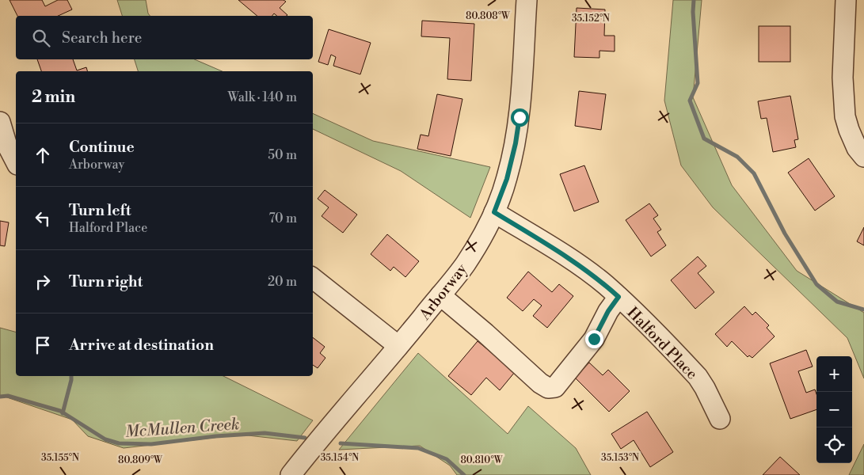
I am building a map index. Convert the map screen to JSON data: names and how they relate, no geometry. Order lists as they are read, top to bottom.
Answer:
{
  "streets": {
    "street": ["Arborway", "Halford Place"]
  },
  "crossings": [
    ["Arborway", "Halford Place"]
  ],
  "water": ["McMullen Creek"],
  "page": {
    "search": "Search here",
    "heading": ["2 min", "Walk · 140 m"],
    "list": [
      ["Continue", "Arborway", "50 m"],
      ["Turn left", "Halford Place", "70 m"],
      ["Turn right", "20 m"],
      "Arrive at destination"
    ],
    "map_buttons": ["+", "−"]
  },
  "coordinates": [
    "80.808°W",
    "35.152°N",
    "35.155°N",
    "35.154°N",
    "35.153°N",
    "80.809°W",
    "80.810°W"
  ]
}
